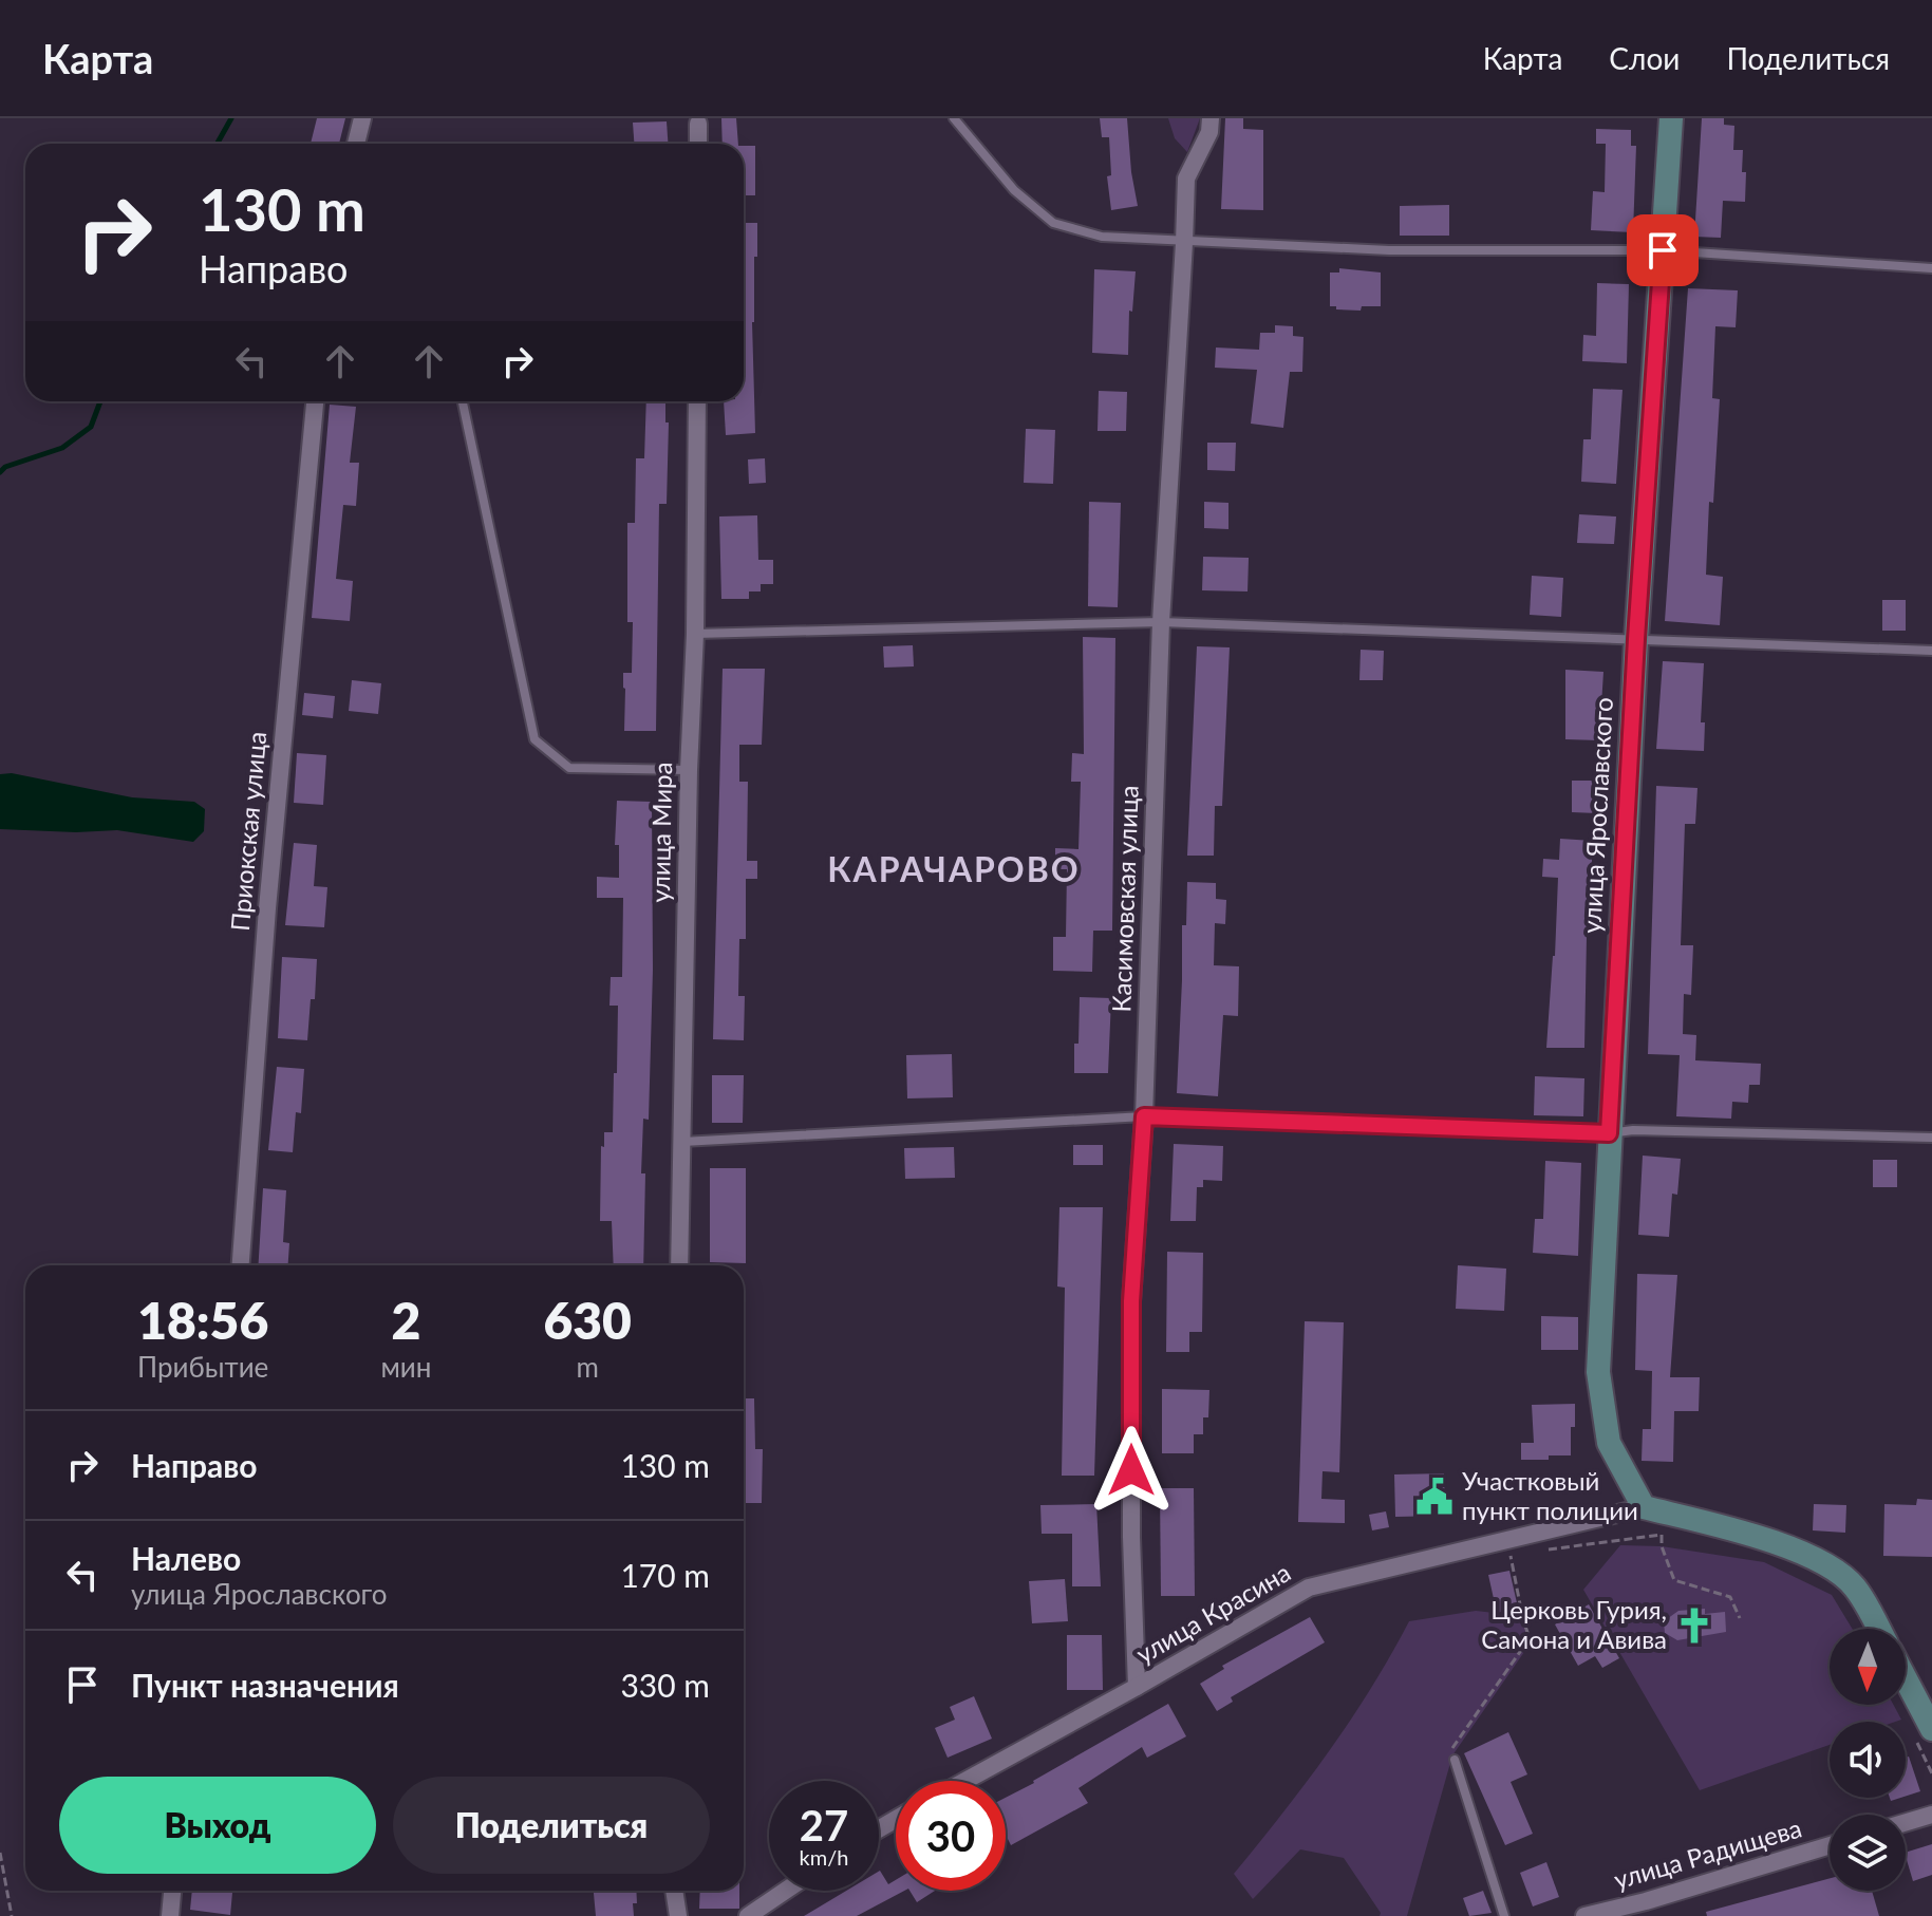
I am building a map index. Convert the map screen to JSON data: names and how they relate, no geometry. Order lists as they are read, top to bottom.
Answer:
{
  "streets": {
    "street": [
      "улица Ярославского",
      "Приокская улица",
      "улица Мира",
      "Касимовская улица",
      "улица Красина",
      "улица Радищева"
    ]
  },
  "crossings": [
    ["улица Ярославского", "улица Красина"],
    ["Касимовская улица", "улица Красина"]
  ],
  "districts": ["КАРАЧАРОВО"],
  "places": {
    "public building": ["Участковый пункт полиции"],
    "church": ["Церковь Гурия, Самона и Авива"]
  },
  "north": "bottom",
  "page": {
    "header": "Карта",
    "nav": ["Карта", "Слои", "Поделиться"],
    "turn": ["130 m", "Направо"],
    "eta": [
      "18:56",
      "Прибытие",
      "2",
      "мин",
      "630",
      "m"
    ],
    "list": [
      {
        "name": "Направо",
        "value": "130 m"
      },
      {
        "name": "Налево",
        "note": "улица Ярославского",
        "value": "170 m"
      },
      {
        "name": "Пункт назначения",
        "value": "330 m"
      }
    ],
    "buttons": ["Выход", "Поделиться"],
    "speed": "27 km/h",
    "limit": "30"
  }
}
